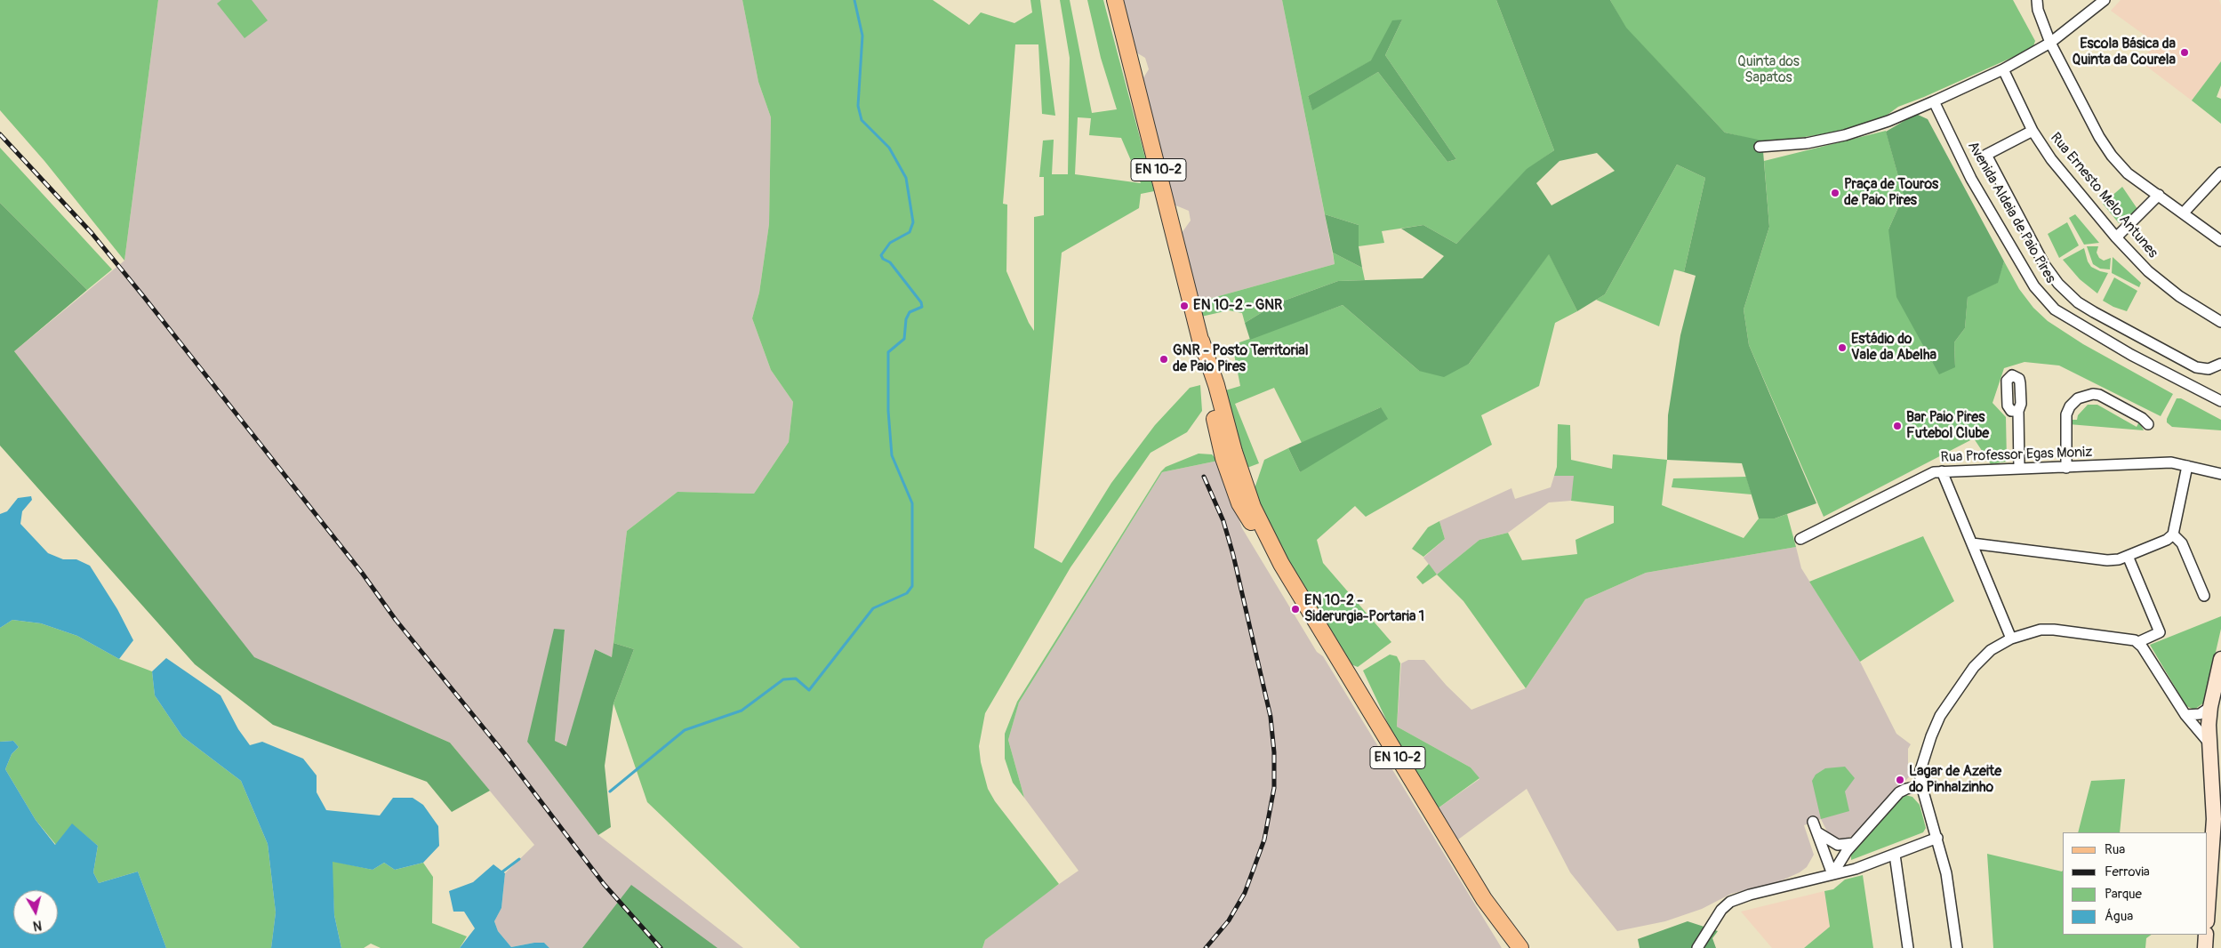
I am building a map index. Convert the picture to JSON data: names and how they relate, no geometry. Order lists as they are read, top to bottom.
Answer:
{
  "streets": {
    "main road": ["EN 10-2"],
    "street": ["Rua Ernesto Melo Antunes", "Avenida Aldeia de Paio Pires", "Rua Professor Egas Moniz"]
  },
  "parks": ["Quinta dos Sapatos"],
  "places": [
    "Escola Básica da Quinta da Courela",
    "Praça de Touros de Paio Pires",
    "EN 10-2 - GNR",
    "Estádio do Vale da Abelha",
    "GNR - Posto Territorial de Paio Pires",
    "Bar Paio Pires Futebol Clube",
    "EN 10-2 - Siderurgia-Portaria 1",
    "Lagar de Azeite do Pinhalzinho"
  ],
  "legend": [
    "Rua",
    "Ferrovia",
    "Parque",
    "Água"
  ],
  "north": "bottom"
}
